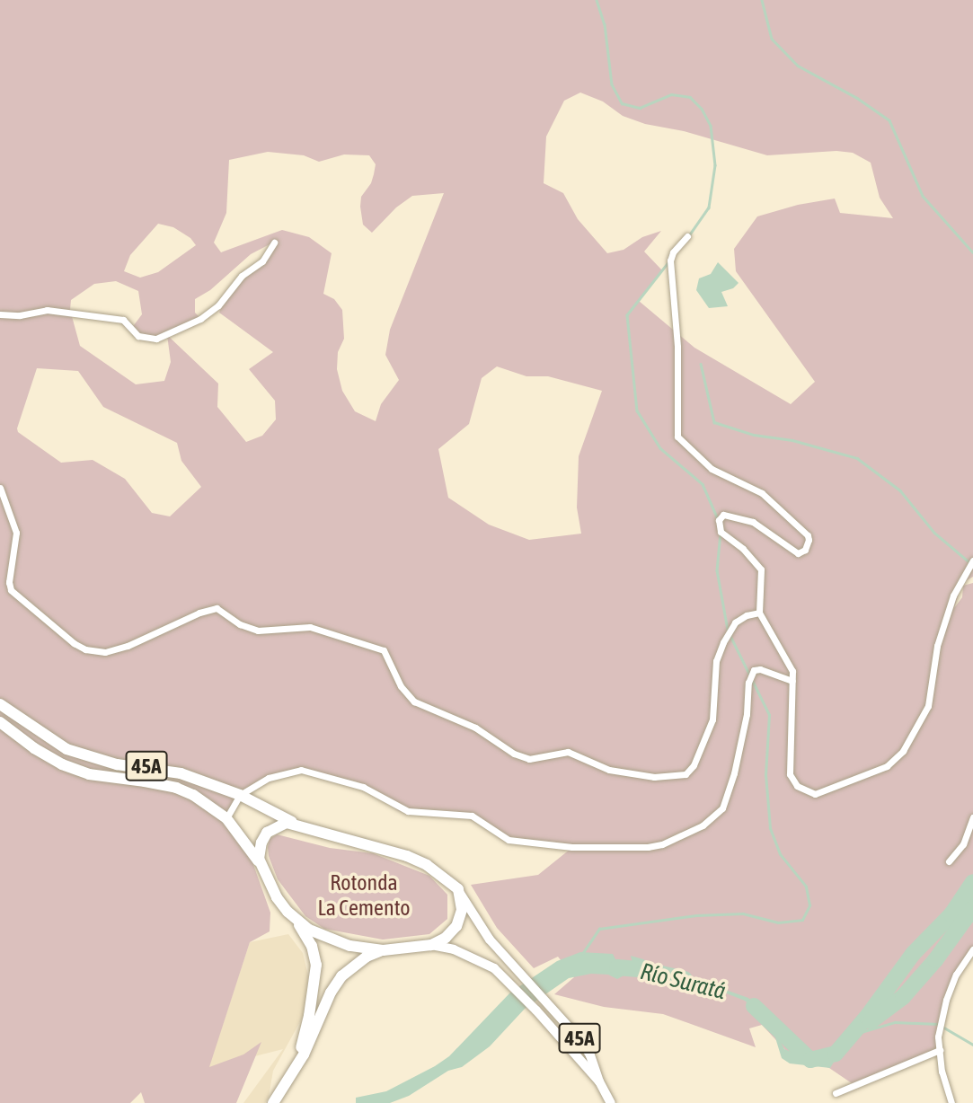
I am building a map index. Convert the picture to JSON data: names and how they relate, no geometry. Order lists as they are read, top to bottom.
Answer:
{
  "streets": {
    "highway": ["45A"]
  },
  "water": ["Río Suratá"],
  "parks": ["Rotonda La Cemento"]
}
